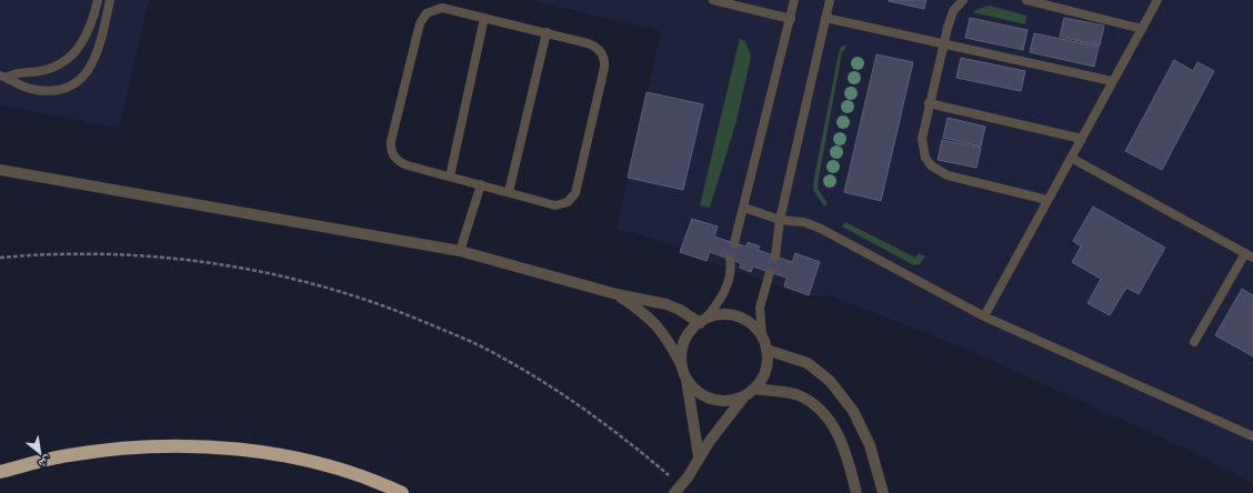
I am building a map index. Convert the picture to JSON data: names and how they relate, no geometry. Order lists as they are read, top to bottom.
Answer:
{
  "north": "bottom right"
}
